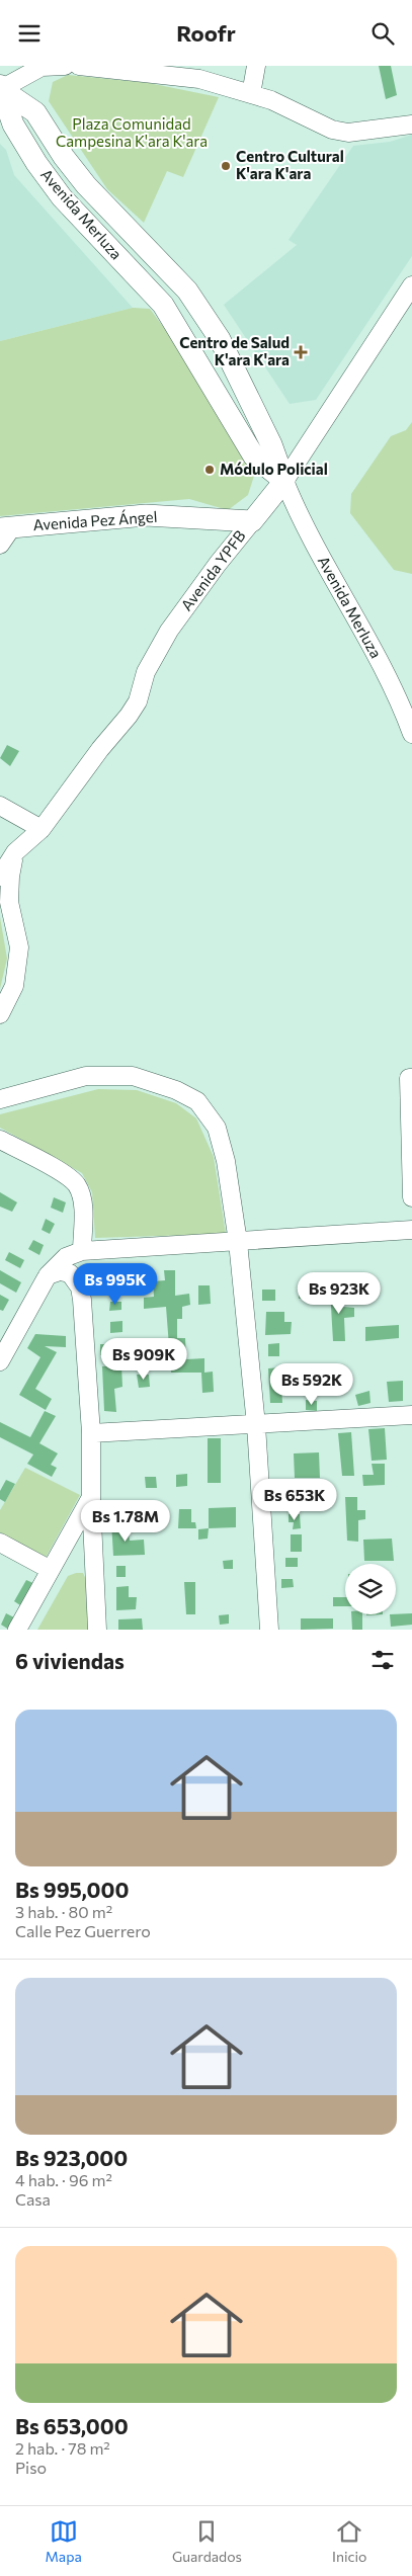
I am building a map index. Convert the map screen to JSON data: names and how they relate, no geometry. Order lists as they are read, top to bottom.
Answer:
{
  "streets": {
    "street": ["Avenida Merluza", "Avenida Pez Ángel", "Avenida YPFB"]
  },
  "crossings": [
    ["Avenida Merluza", "Avenida YPFB"],
    ["Avenida Pez Ángel", "Avenida YPFB"]
  ],
  "parks": ["Plaza Comunidad Campesina K'ara K'ara"],
  "places": {
    "other": ["Centro Cultural K'ara K'ara", "Módulo Policial"],
    "health": ["Centro de Salud K'ara K'ara"]
  },
  "page": {
    "header": "Roofr",
    "price": [
      "Bs 995K",
      "Bs 923K",
      "Bs 909K",
      "Bs 592K",
      "Bs 653K",
      "Bs 1.78M"
    ],
    "heading": "6 viviendas",
    "list": [
      {
        "name": "Bs 995,000",
        "note": "3 hab. · 80 m² · Calle Pez Guerrero"
      },
      {
        "name": "Bs 923,000",
        "note": "4 hab. · 96 m² · Casa"
      },
      {
        "name": "Bs 653,000",
        "note": "2 hab. · 78 m² · Piso"
      }
    ],
    "tabs": ["Mapa", "Guardados", "Inicio"]
  }
}
